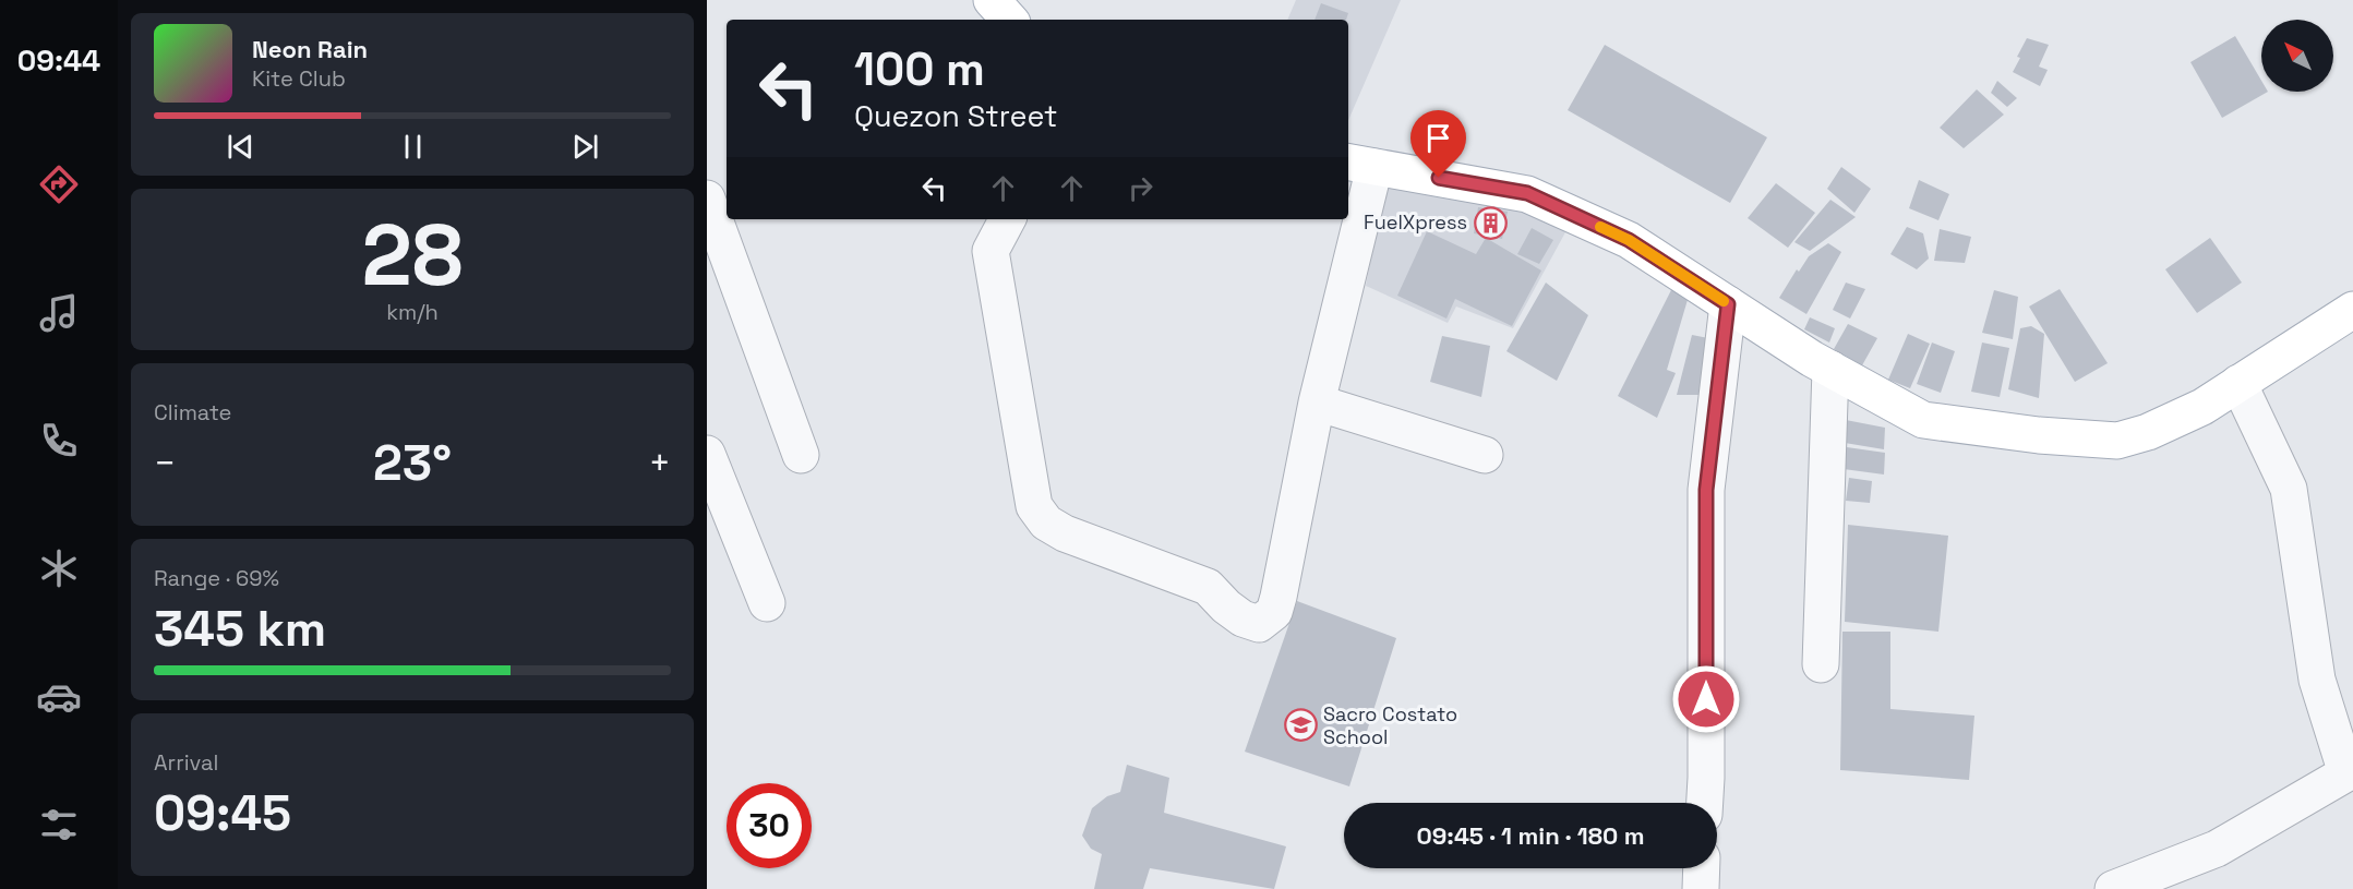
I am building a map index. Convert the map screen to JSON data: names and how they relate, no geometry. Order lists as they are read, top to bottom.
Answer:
{
  "places": {
    "building": ["FuelXpress"],
    "school or university": ["Sacro Costato School"]
  },
  "north": "top left",
  "page": {
    "tabs": "09:44",
    "turn": ["100 m", "Quezon Street"],
    "song": ["Neon Rain", "Kite Club"],
    "tile": [
      ["28", "km/h"],
      "Climate",
      ["Range · 69%", "345 km"],
      ["Arrival", "09:45"]
    ],
    "heat": ["−", "23°", "+"],
    "limit": "30",
    "trip": "09:45 · 1 min · 180 m"
  }
}
